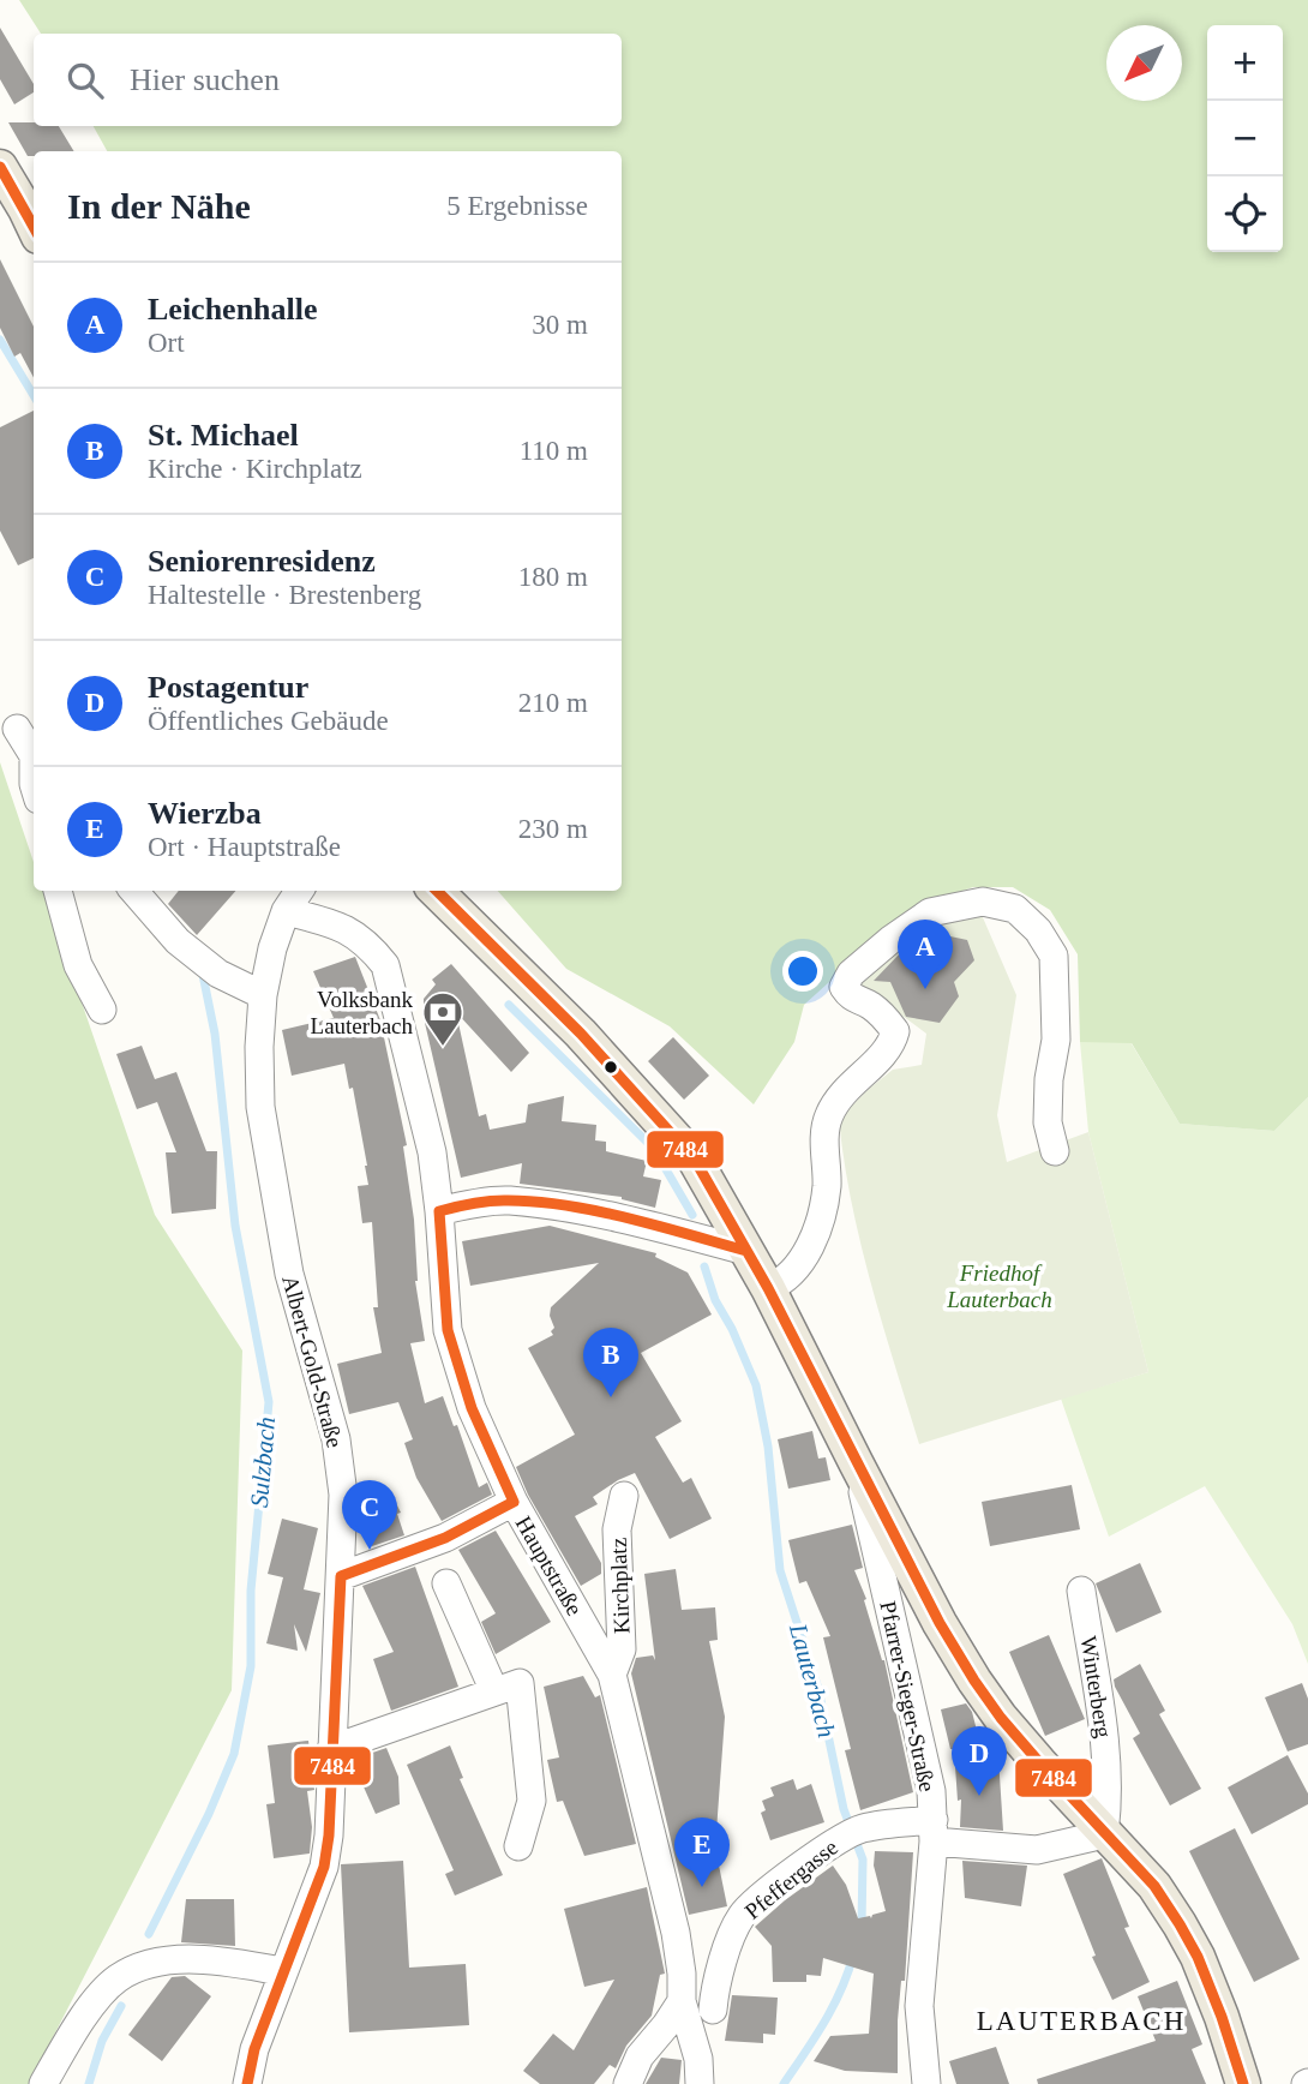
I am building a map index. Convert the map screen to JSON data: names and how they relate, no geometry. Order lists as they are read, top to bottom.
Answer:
{
  "streets": {
    "street": [
      "Albert-Gold-Straße",
      "Hauptstraße",
      "Kirchplatz",
      "Winterberg",
      "Pfarrer-Sieger-Straße",
      "Pfeffergasse"
    ]
  },
  "crossings": [
    ["Albert-Gold-Straße", "Hauptstraße"],
    ["Hauptstraße", "Kirchplatz"],
    ["Winterberg", "Pfeffergasse"],
    ["Pfarrer-Sieger-Straße", "Pfeffergasse"]
  ],
  "districts": ["LAUTERBACH"],
  "water": ["Sulzbach", "Lauterbach"],
  "parks": ["Friedhof Lauterbach"],
  "places": {
    "bank": ["Volksbank Lauterbach"]
  },
  "lines": ["transit line 7484"],
  "north": "bottom left",
  "page": {
    "map_buttons": ["+", "−"],
    "search": "Hier suchen",
    "heading": ["In der Nähe", "5 Ergebnisse"],
    "list": [
      {
        "mark": "A",
        "name": "Leichenhalle",
        "note": "Ort",
        "value": "30 m"
      },
      {
        "mark": "B",
        "name": "St. Michael",
        "note": "Kirche · Kirchplatz",
        "value": "110 m"
      },
      {
        "mark": "C",
        "name": "Seniorenresidenz",
        "note": "Haltestelle · Brestenberg",
        "value": "180 m"
      },
      {
        "mark": "D",
        "name": "Postagentur",
        "note": "Öffentliches Gebäude",
        "value": "210 m"
      },
      {
        "mark": "E",
        "name": "Wierzba",
        "note": "Ort · Hauptstraße",
        "value": "230 m"
      }
    ],
    "pins": [
      "A",
      "B",
      "C",
      "D",
      "E"
    ]
  }
}
